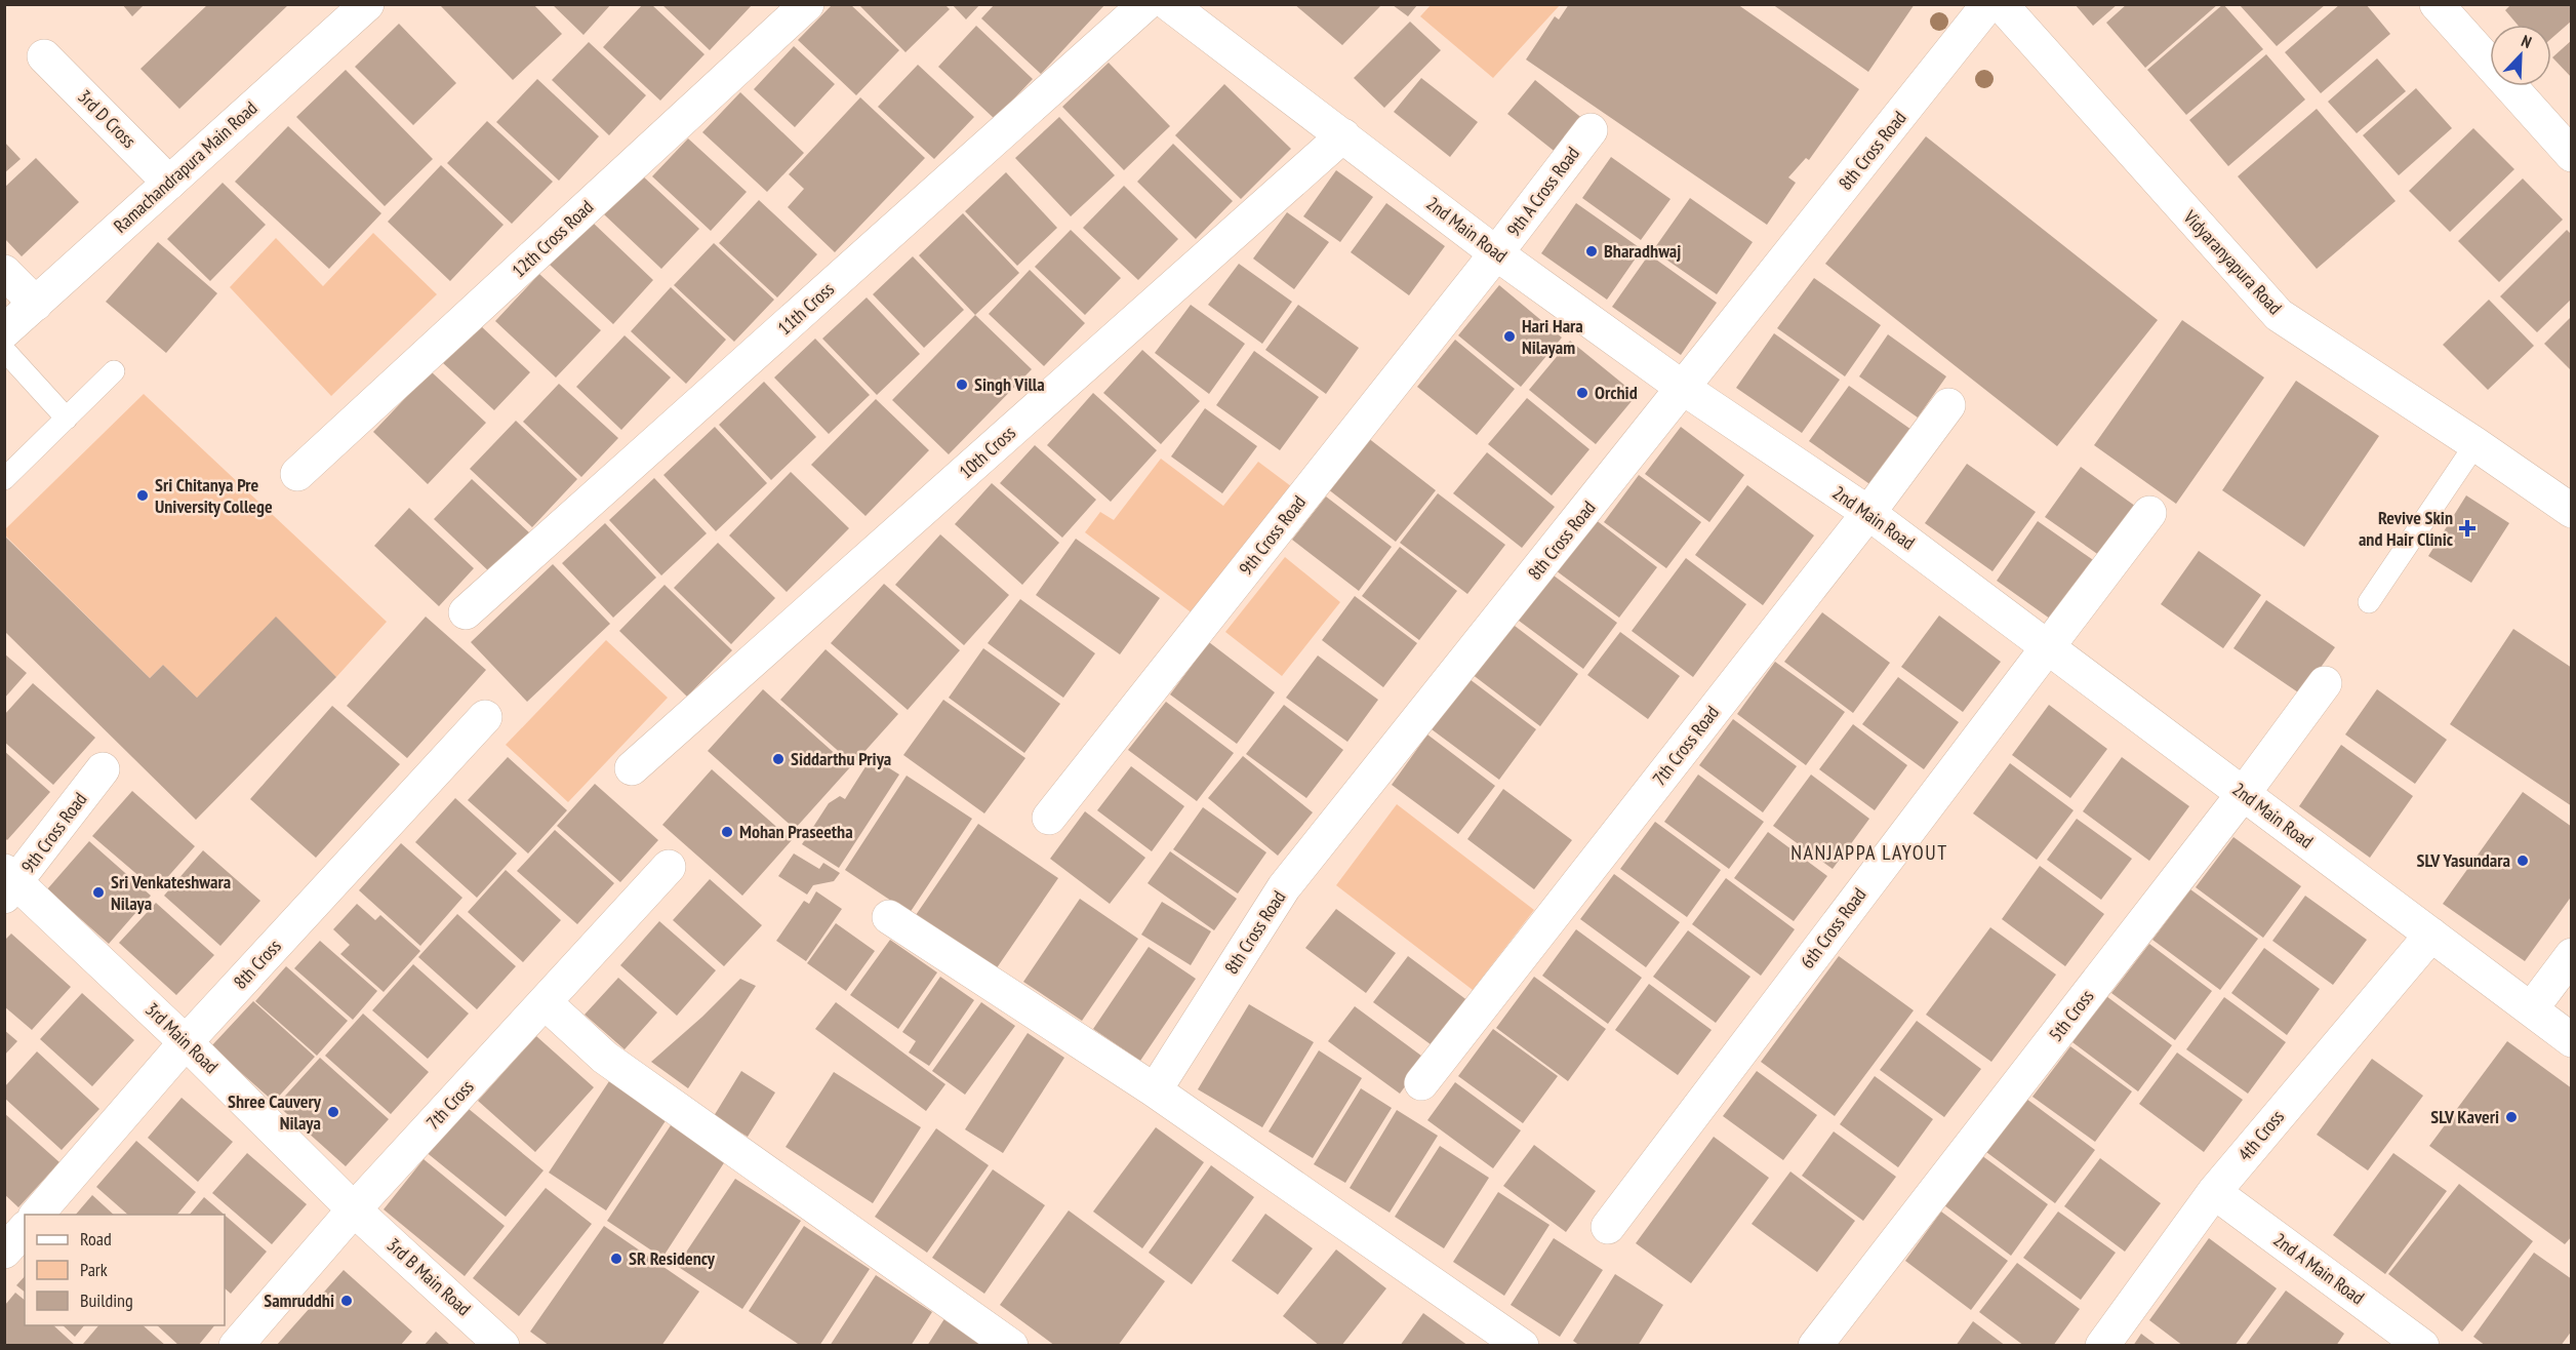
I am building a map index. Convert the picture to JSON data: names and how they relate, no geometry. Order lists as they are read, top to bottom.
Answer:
{
  "streets": {
    "street": [
      "3rd D Cross",
      "8th Cross Road",
      "Ramachandrapura Main Road",
      "9th A Cross Road",
      "2nd Main Road",
      "12th Cross Road",
      "Vidyaranyapura Road",
      "11th Cross",
      "10th Cross",
      "9th Cross Road",
      "7th Cross Road",
      "6th Cross Road",
      "8th Cross",
      "5th Cross",
      "3rd Main Road",
      "7th Cross",
      "4th Cross",
      "2nd A Main Road",
      "3rd B Main Road"
    ]
  },
  "crossings": [
    ["3rd D Cross", "Ramachandrapura Main Road"],
    ["8th Cross Road", "2nd Main Road"],
    ["9th A Cross Road", "2nd Main Road"],
    ["9th A Cross Road", "9th Cross Road"],
    ["2nd Main Road", "10th Cross"],
    ["2nd Main Road", "9th Cross Road"],
    ["2nd Main Road", "7th Cross Road"],
    ["2nd Main Road", "6th Cross Road"],
    ["2nd Main Road", "5th Cross"],
    ["2nd Main Road", "4th Cross"],
    ["9th Cross Road", "3rd Main Road"],
    ["8th Cross", "3rd Main Road"],
    ["3rd Main Road", "7th Cross"],
    ["3rd Main Road", "3rd B Main Road"],
    ["7th Cross", "3rd B Main Road"],
    ["4th Cross", "2nd A Main Road"]
  ],
  "districts": ["NANJAPPA LAYOUT"],
  "places": {
    "other": [
      "Bharadhwaj",
      "Hari Hara Nilayam",
      "Singh Villa",
      "Orchid",
      "Sri Chitanya Pre University College",
      "Siddarthu Priya",
      "Mohan Praseetha",
      "SLV Yasundara",
      "Sri Venkateshwara Nilaya",
      "Shree Cauvery Nilaya",
      "SLV Kaveri",
      "SR Residency",
      "Samruddhi"
    ],
    "health": ["Revive Skin and Hair Clinic"]
  },
  "legend": ["Road", "Park", "Building"],
  "north": "top right"
}
